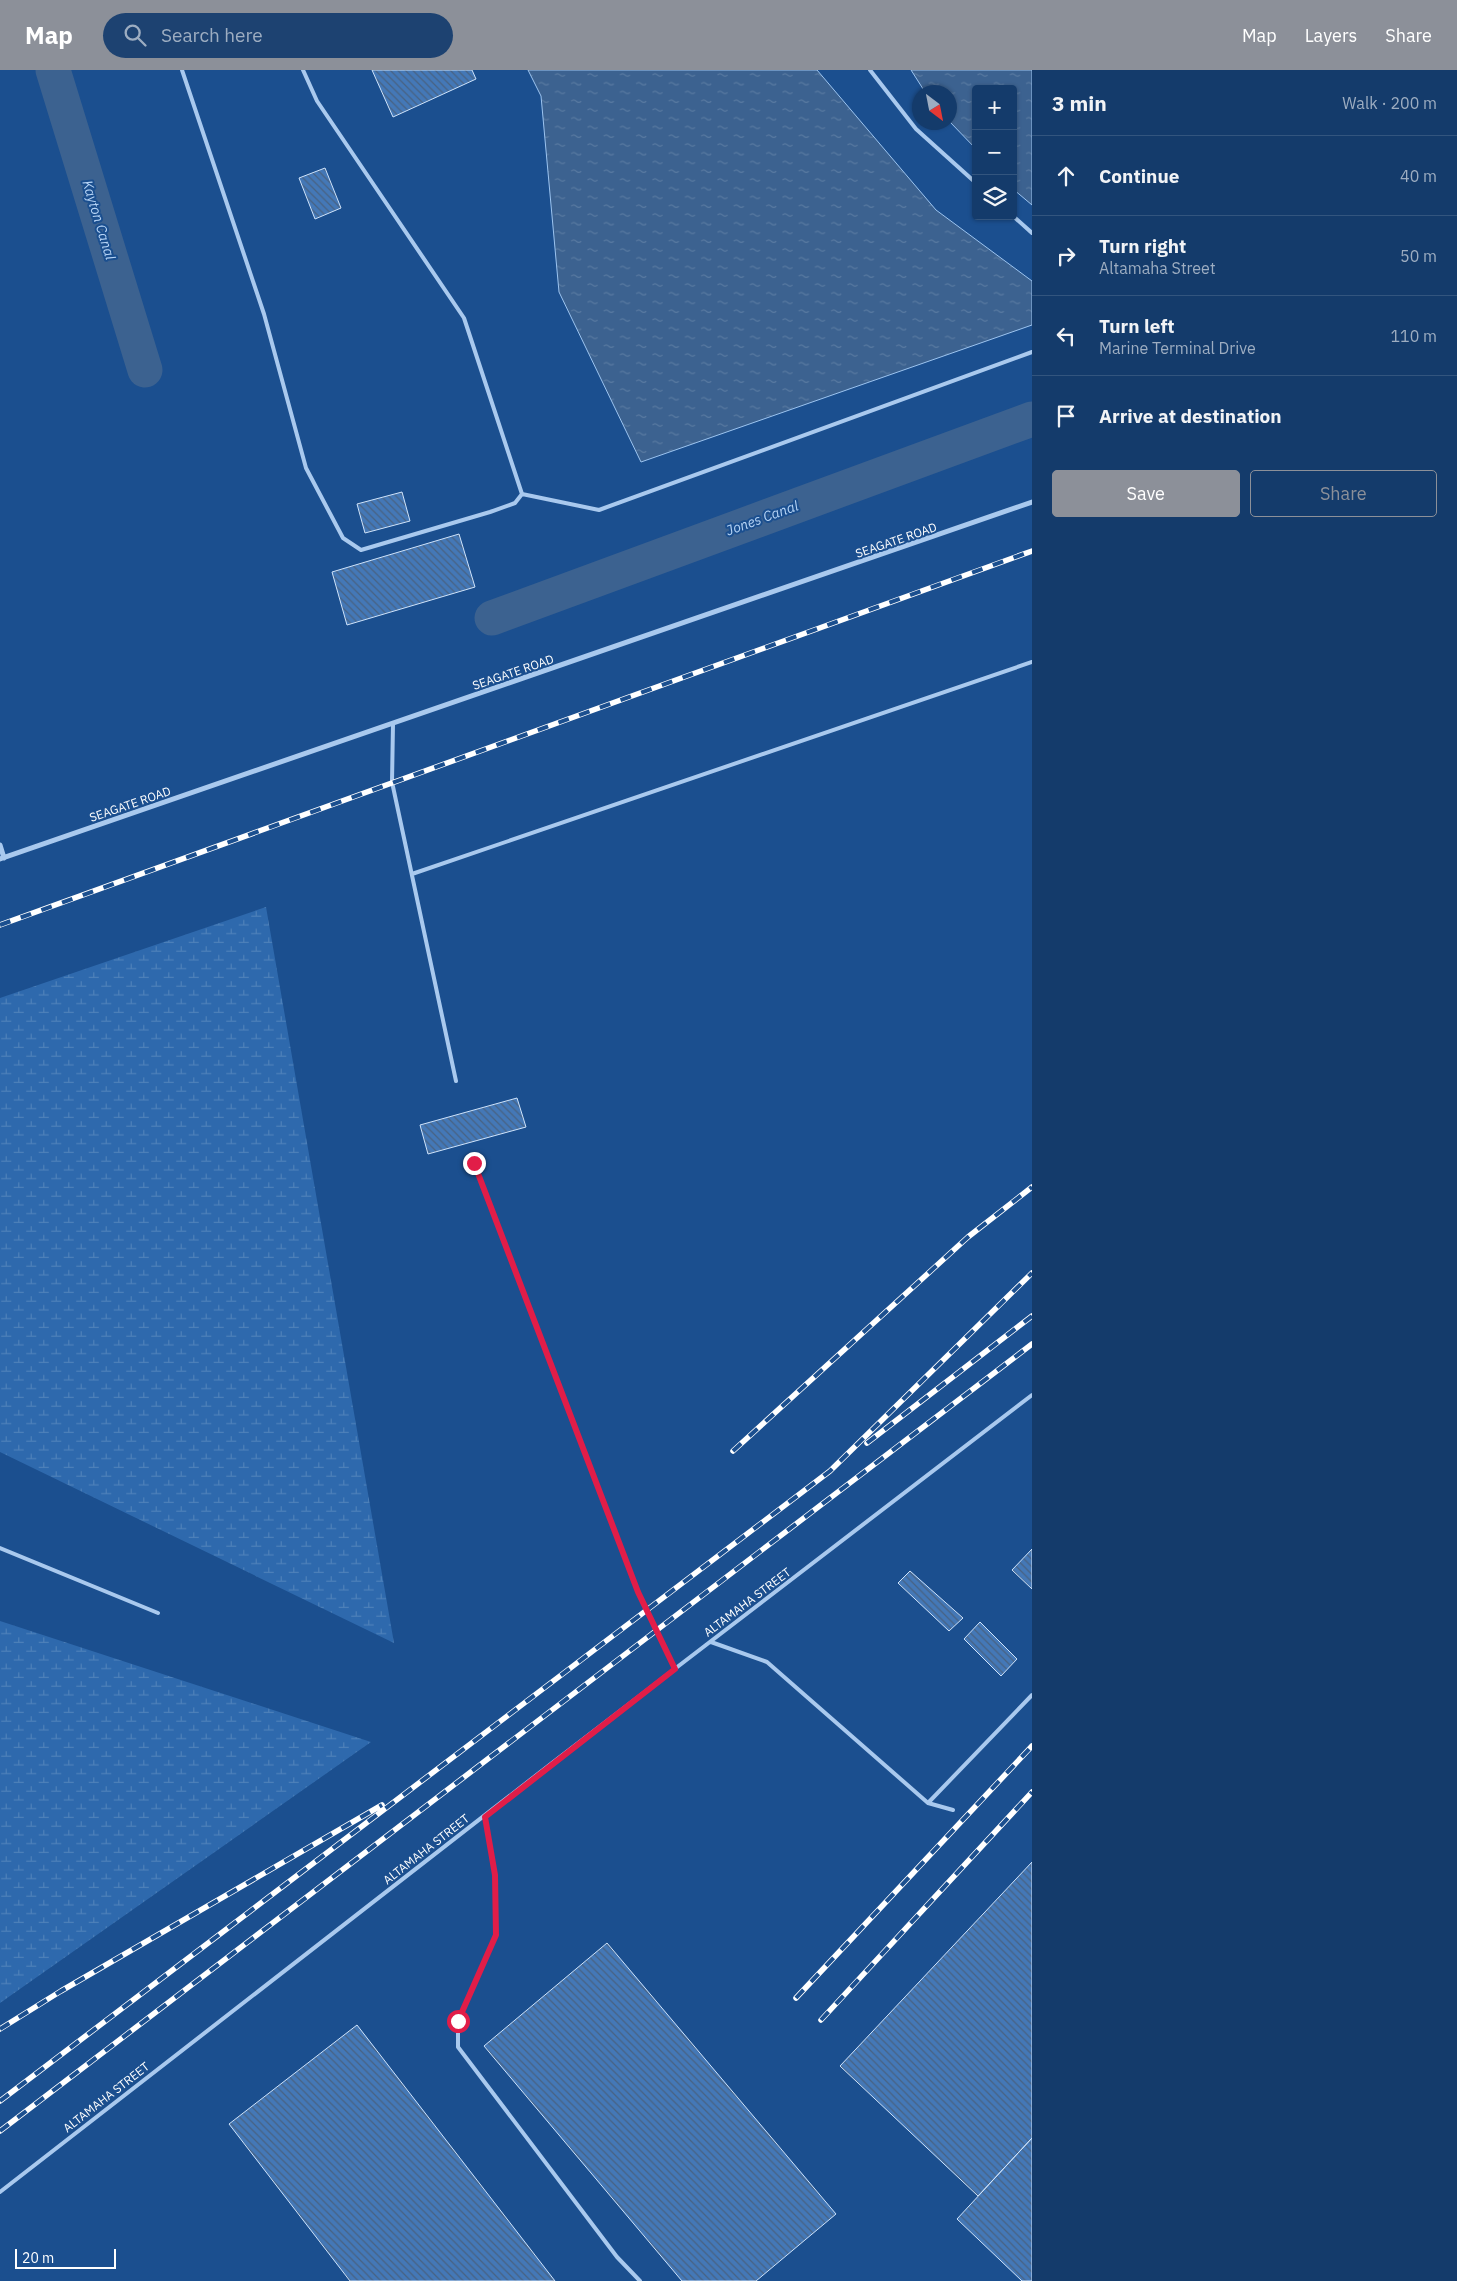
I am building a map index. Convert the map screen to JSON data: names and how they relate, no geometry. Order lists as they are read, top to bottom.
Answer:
{
  "streets": {
    "street": ["SEAGATE ROAD"],
    "lane": ["ALTAMAHA STREET"]
  },
  "water": ["Kayton Canal", "Jones Canal"],
  "scale_bar": "20 m",
  "north": "bottom right",
  "page": {
    "header": "Map",
    "search": "Search here",
    "nav": ["Map", "Layers", "Share"],
    "heading": ["3 min", "Walk · 200 m"],
    "map_buttons": ["+", "−"],
    "list": [
      ["Continue", "40 m"],
      ["Turn right", "Altamaha Street", "50 m"],
      ["Turn left", "Marine Terminal Drive", "110 m"],
      "Arrive at destination"
    ],
    "buttons": ["Save", "Share"],
    "scale": "20 m"
  }
}
